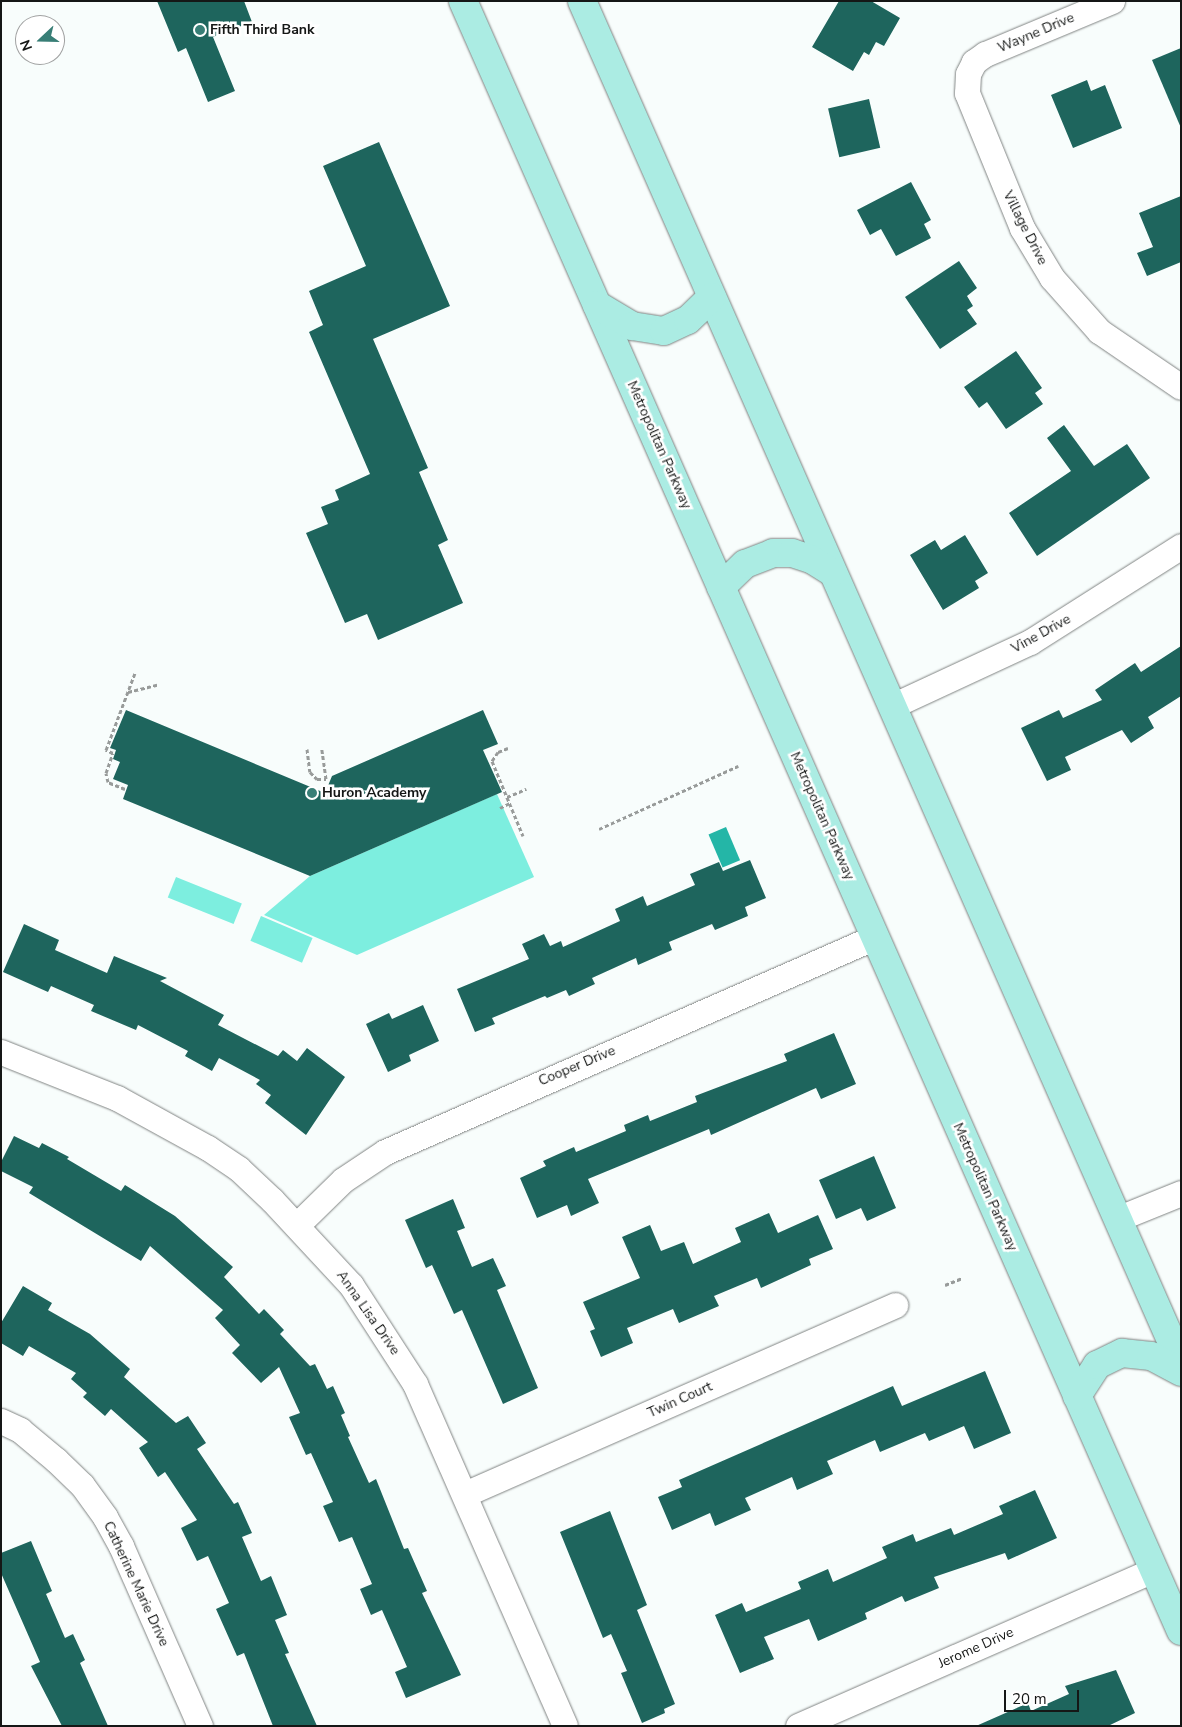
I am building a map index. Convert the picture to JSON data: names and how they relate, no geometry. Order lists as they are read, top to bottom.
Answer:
{
  "streets": {
    "main road": ["Metropolitan Parkway"],
    "street": [
      "Wayne Drive",
      "Village Drive",
      "Vine Drive",
      "Cooper Drive",
      "Anna Lisa Drive",
      "Twin Court",
      "Catherine Marie Drive",
      "Jerome Drive"
    ]
  },
  "crossings": [
    ["Wayne Drive", "Village Drive"],
    ["Metropolitan Parkway", "Cooper Drive"],
    ["Metropolitan Parkway", "Jerome Drive"],
    ["Cooper Drive", "Anna Lisa Drive"],
    ["Anna Lisa Drive", "Twin Court"]
  ],
  "places": ["Fifth Third Bank", "Huron Academy"],
  "scale_bar": "20 m",
  "north": "left"
}
